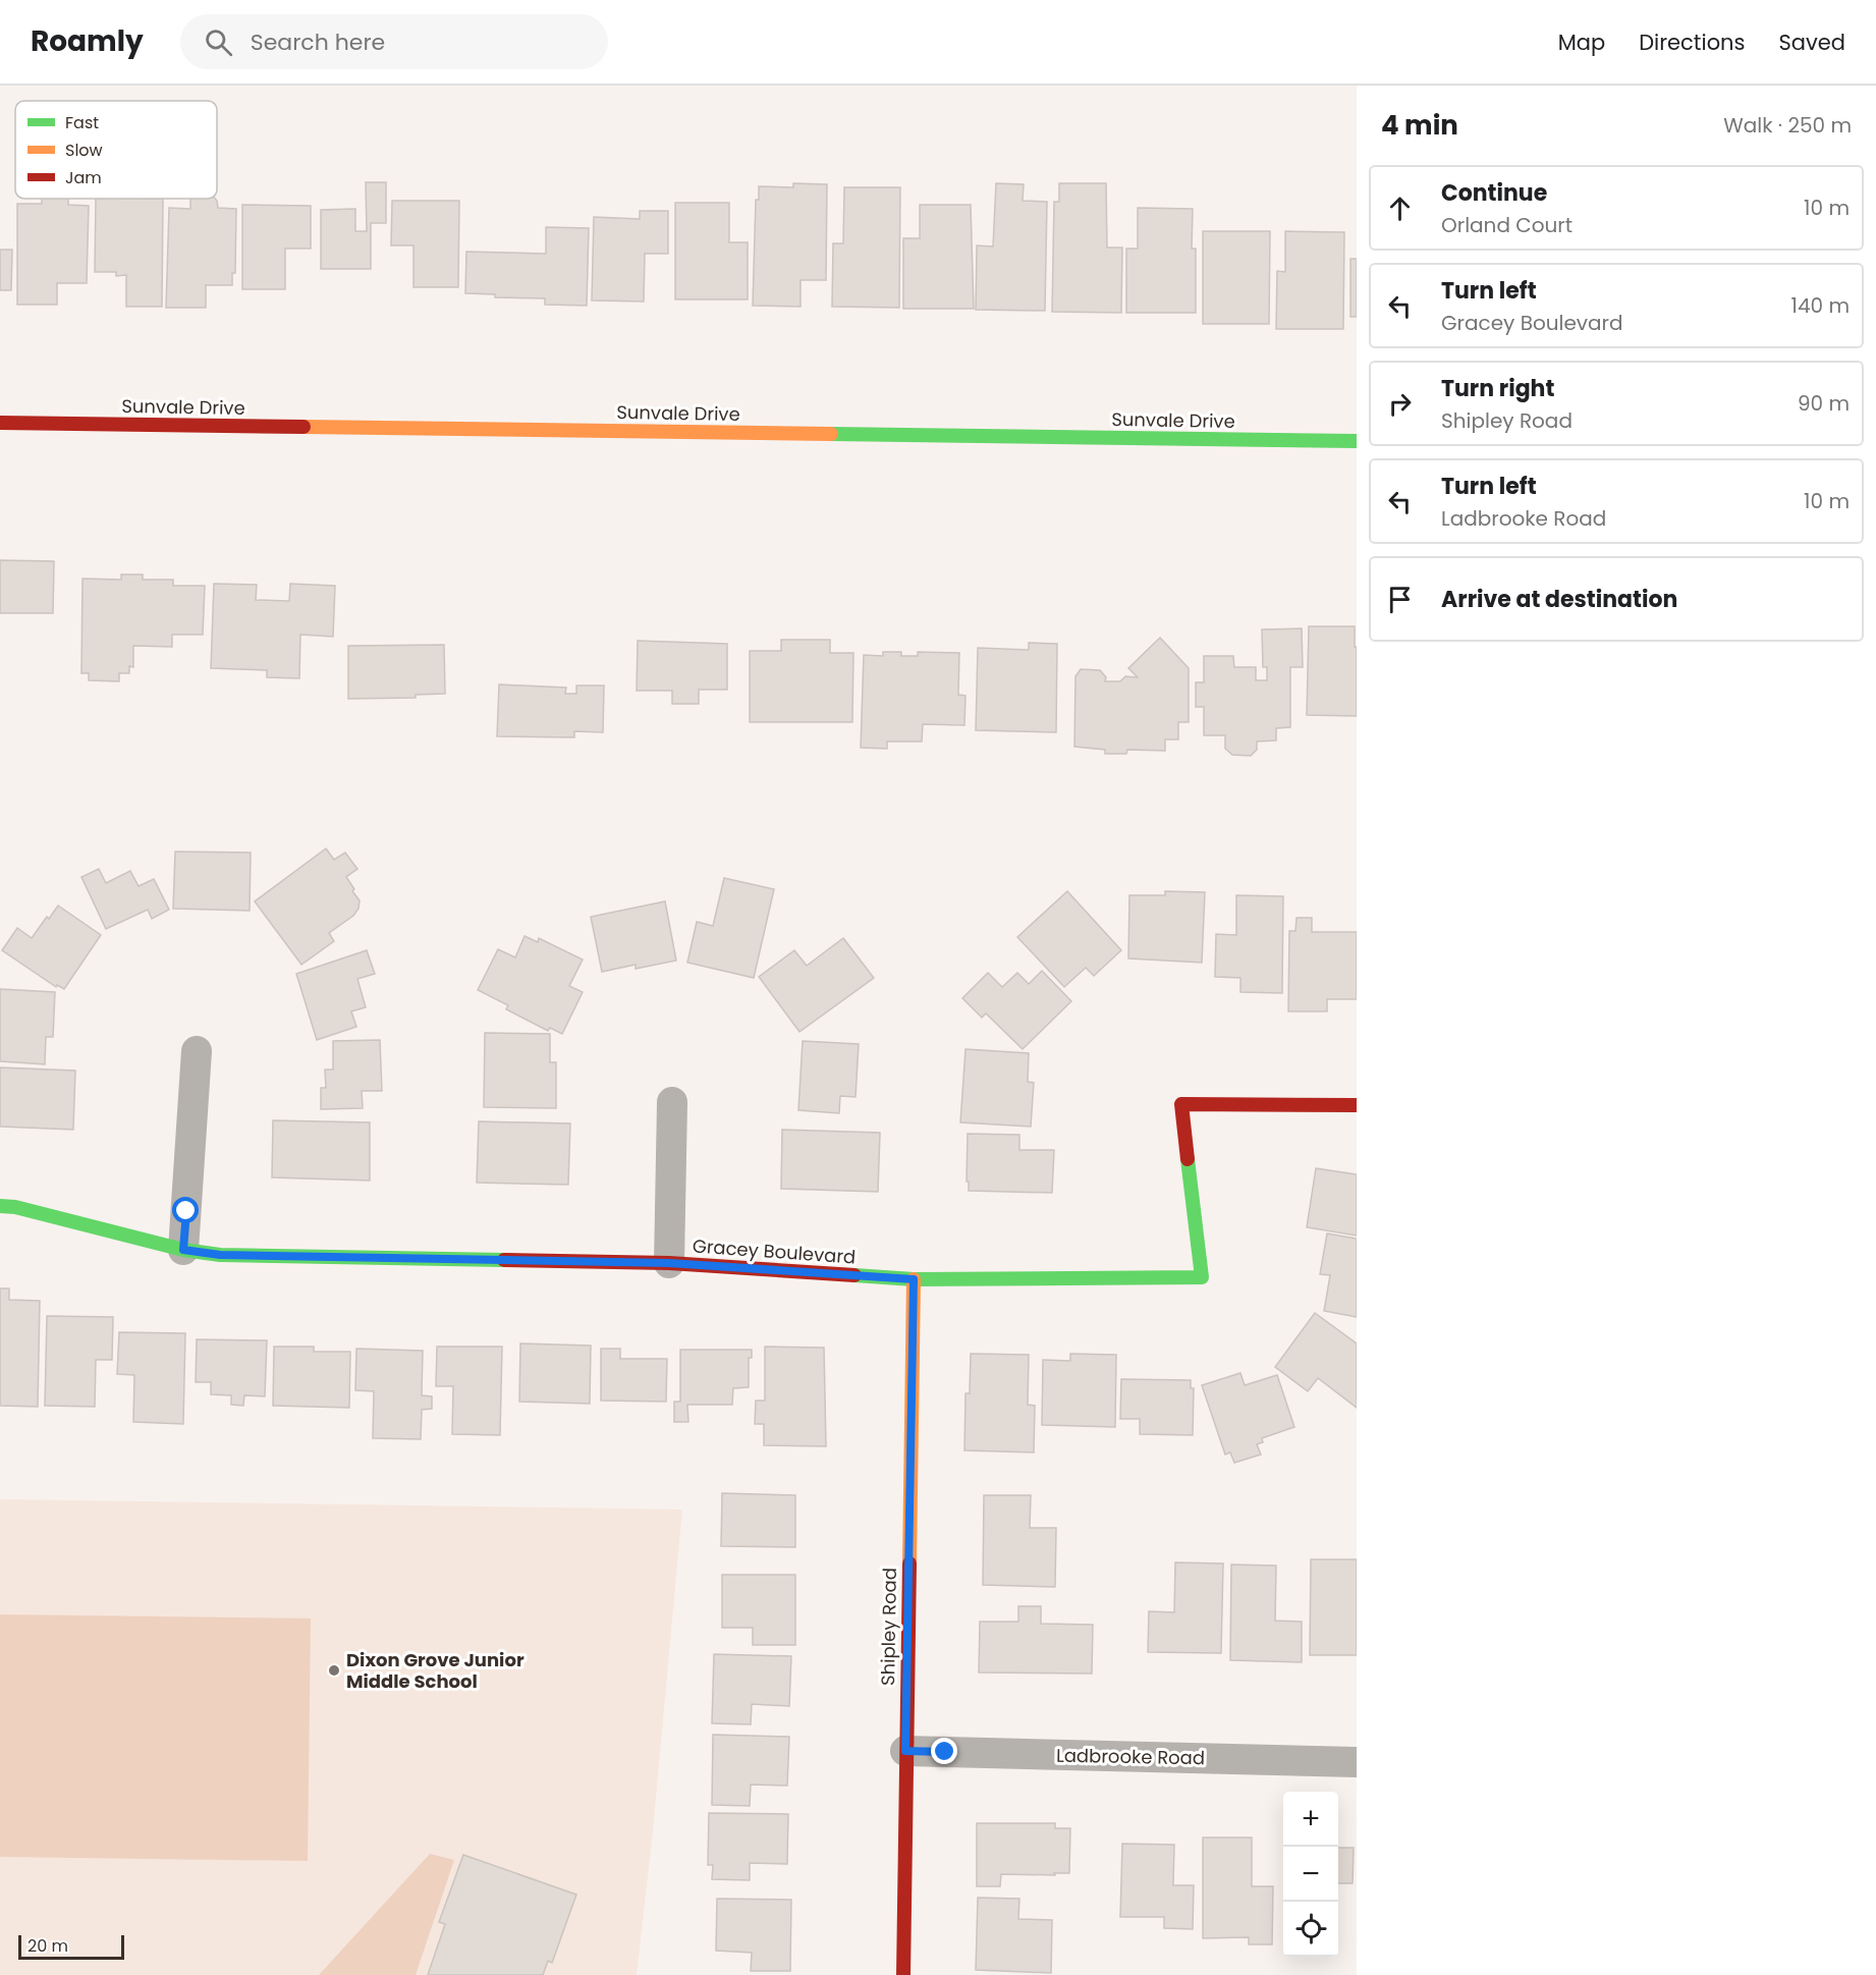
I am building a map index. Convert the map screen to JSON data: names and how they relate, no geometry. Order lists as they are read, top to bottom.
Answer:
{
  "streets": {
    "street": [
      "Sunvale Drive",
      "Gracey Boulevard",
      "Shipley Road",
      "Ladbrooke Road"
    ]
  },
  "crossings": [
    ["Gracey Boulevard", "Shipley Road"],
    ["Shipley Road", "Ladbrooke Road"]
  ],
  "places": ["Dixon Grove Junior Middle School"],
  "legend": ["Fast", "Slow", "Jam"],
  "scale_bar": "20 m",
  "page": {
    "header": "Roamly",
    "search": "Search here",
    "nav": ["Map", "Directions", "Saved"],
    "heading": ["4 min", "Walk · 250 m"],
    "list": [
      ["Continue", "Orland Court", "10 m"],
      ["Turn left", "Gracey Boulevard", "140 m"],
      ["Turn right", "Shipley Road", "90 m"],
      ["Turn left", "Ladbrooke Road", "10 m"],
      "Arrive at destination"
    ],
    "map_buttons": ["+", "−"],
    "scale": "20 m"
  }
}
